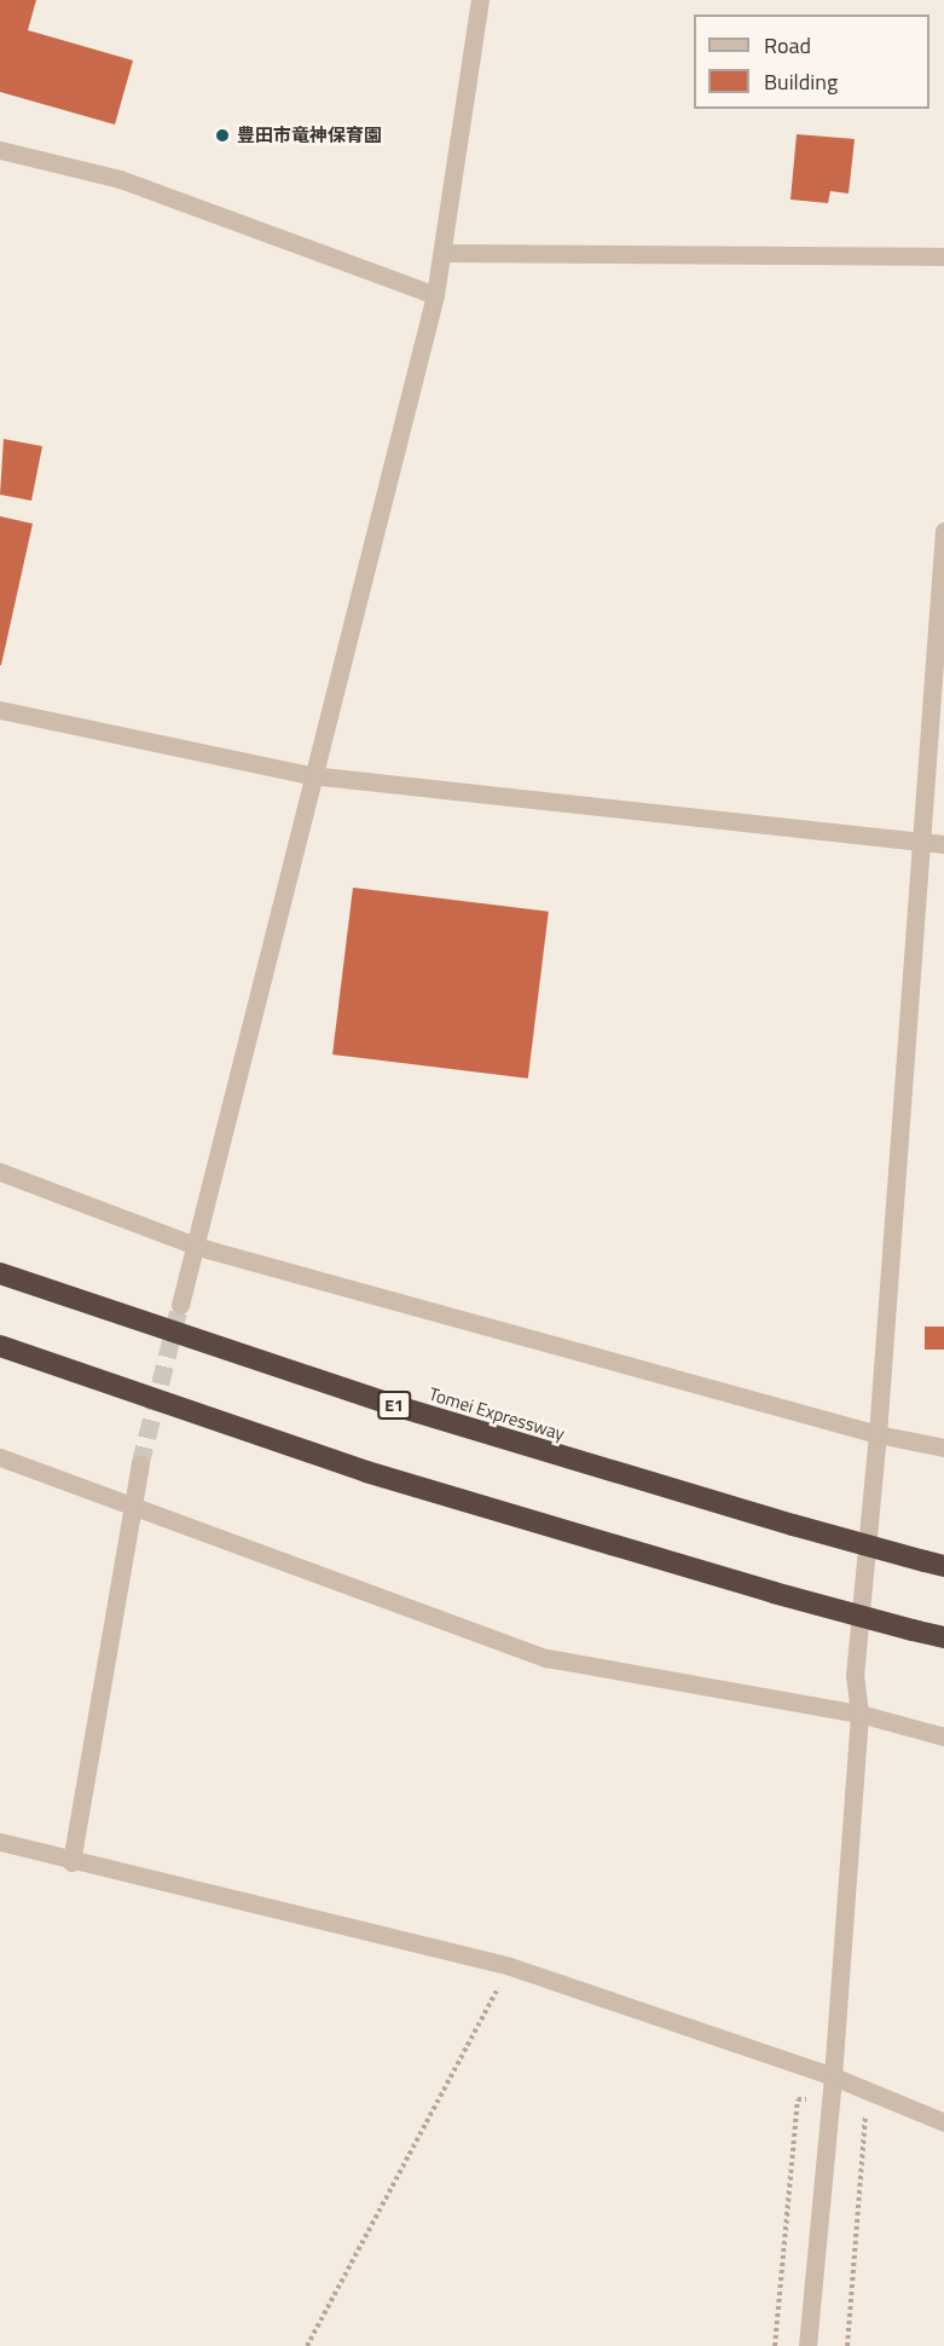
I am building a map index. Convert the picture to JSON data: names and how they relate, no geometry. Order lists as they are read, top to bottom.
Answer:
{
  "streets": {
    "highway": ["E1", "Tomei Expressway"]
  },
  "places": ["豊田市竜神保育園"],
  "legend": ["Road", "Building"]
}
